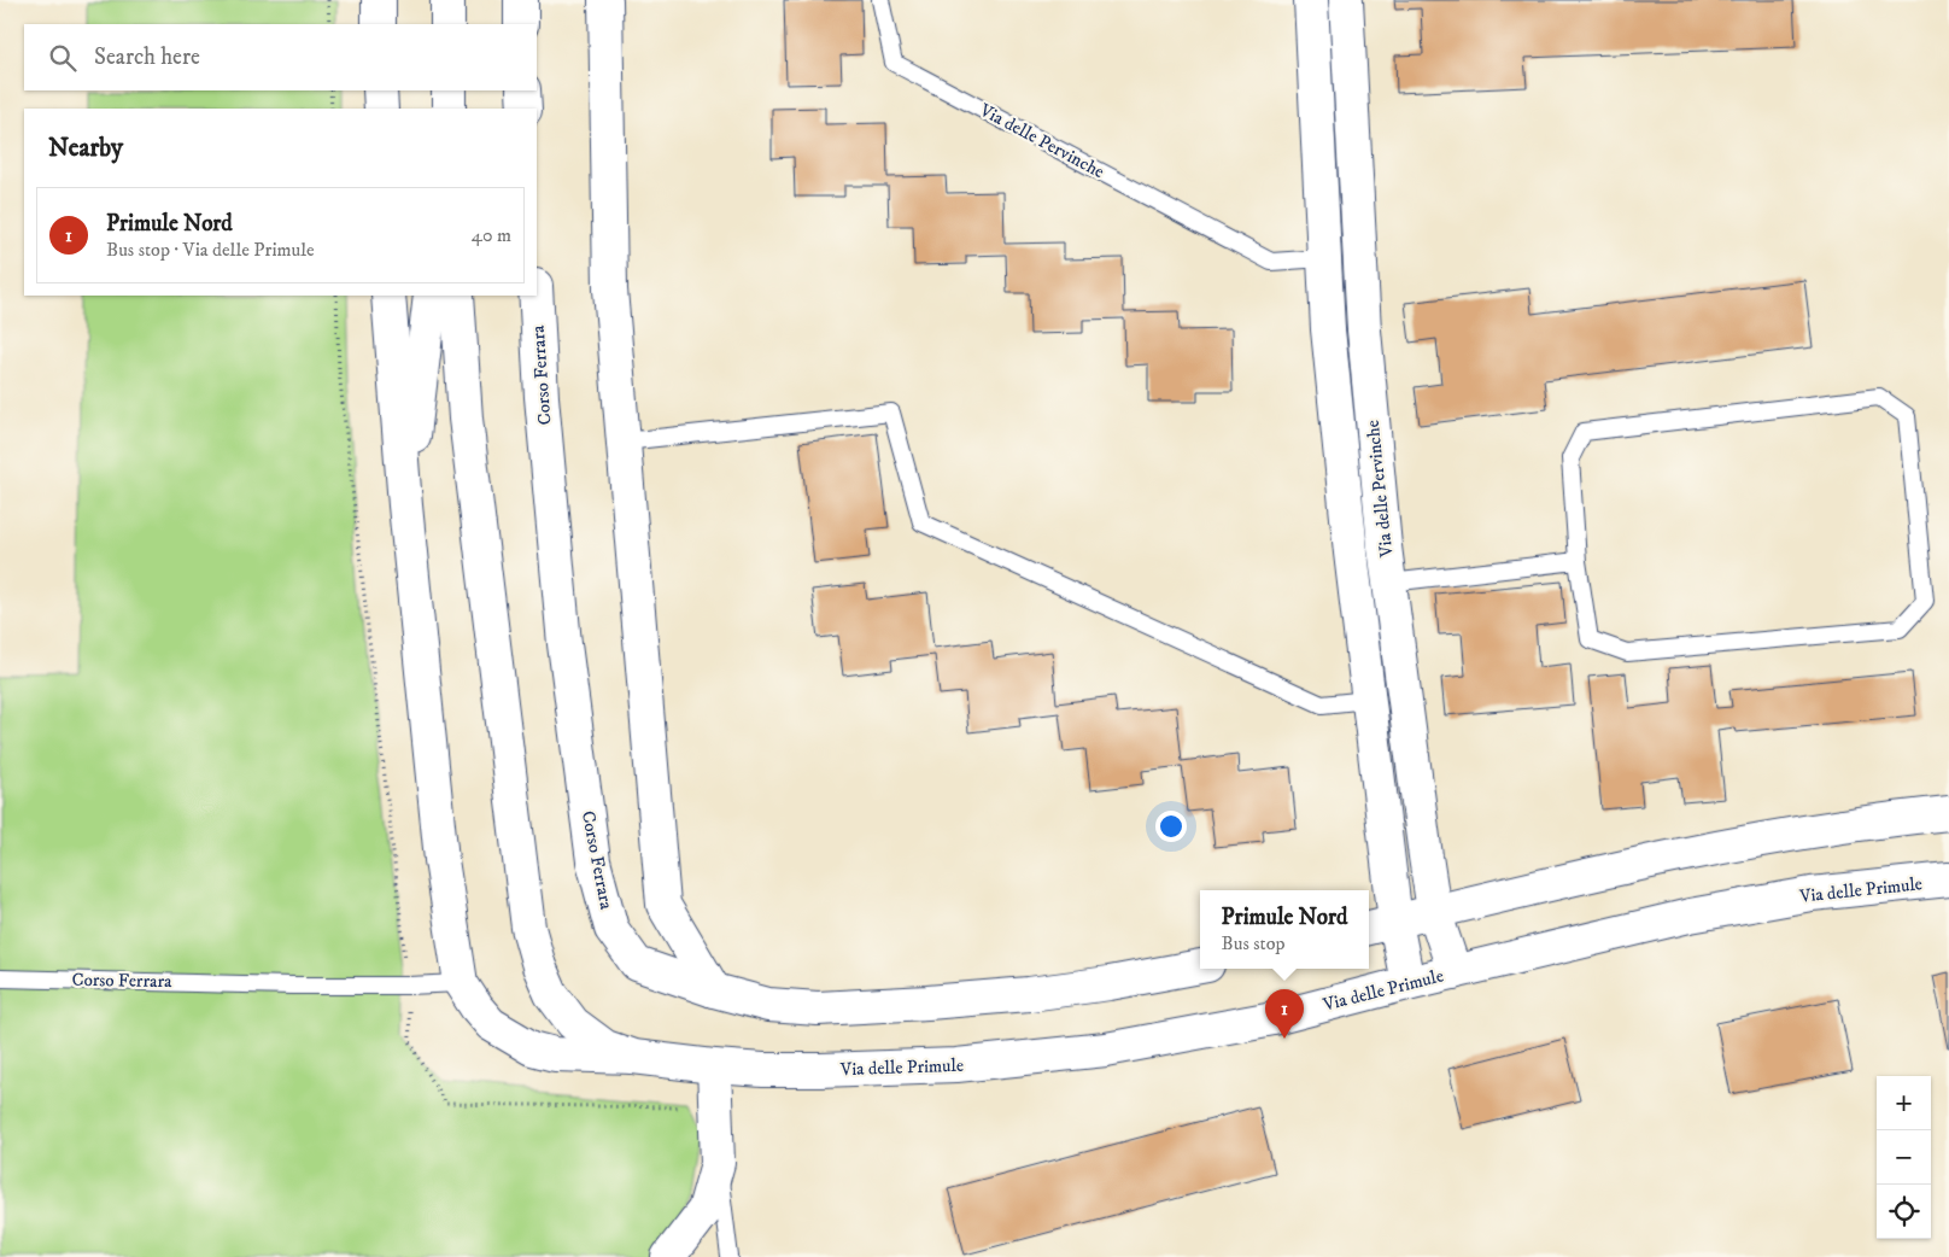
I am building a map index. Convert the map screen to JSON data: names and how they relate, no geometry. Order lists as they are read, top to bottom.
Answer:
{
  "streets": {
    "street": ["Via delle Pervinche", "Corso Ferrara", "Via delle Primule"]
  },
  "crossings": [
    ["Via delle Pervinche", "Via delle Primule"]
  ],
  "page": {
    "search": "Search here",
    "heading": "Nearby",
    "list": [
      {
        "mark": "1",
        "name": "Primule Nord",
        "note": "Bus stop · Via delle Primule",
        "value": "40 m"
      }
    ],
    "popup": ["Primule Nord", "Bus stop"],
    "pins": "1",
    "map_buttons": ["+", "−"]
  }
}
